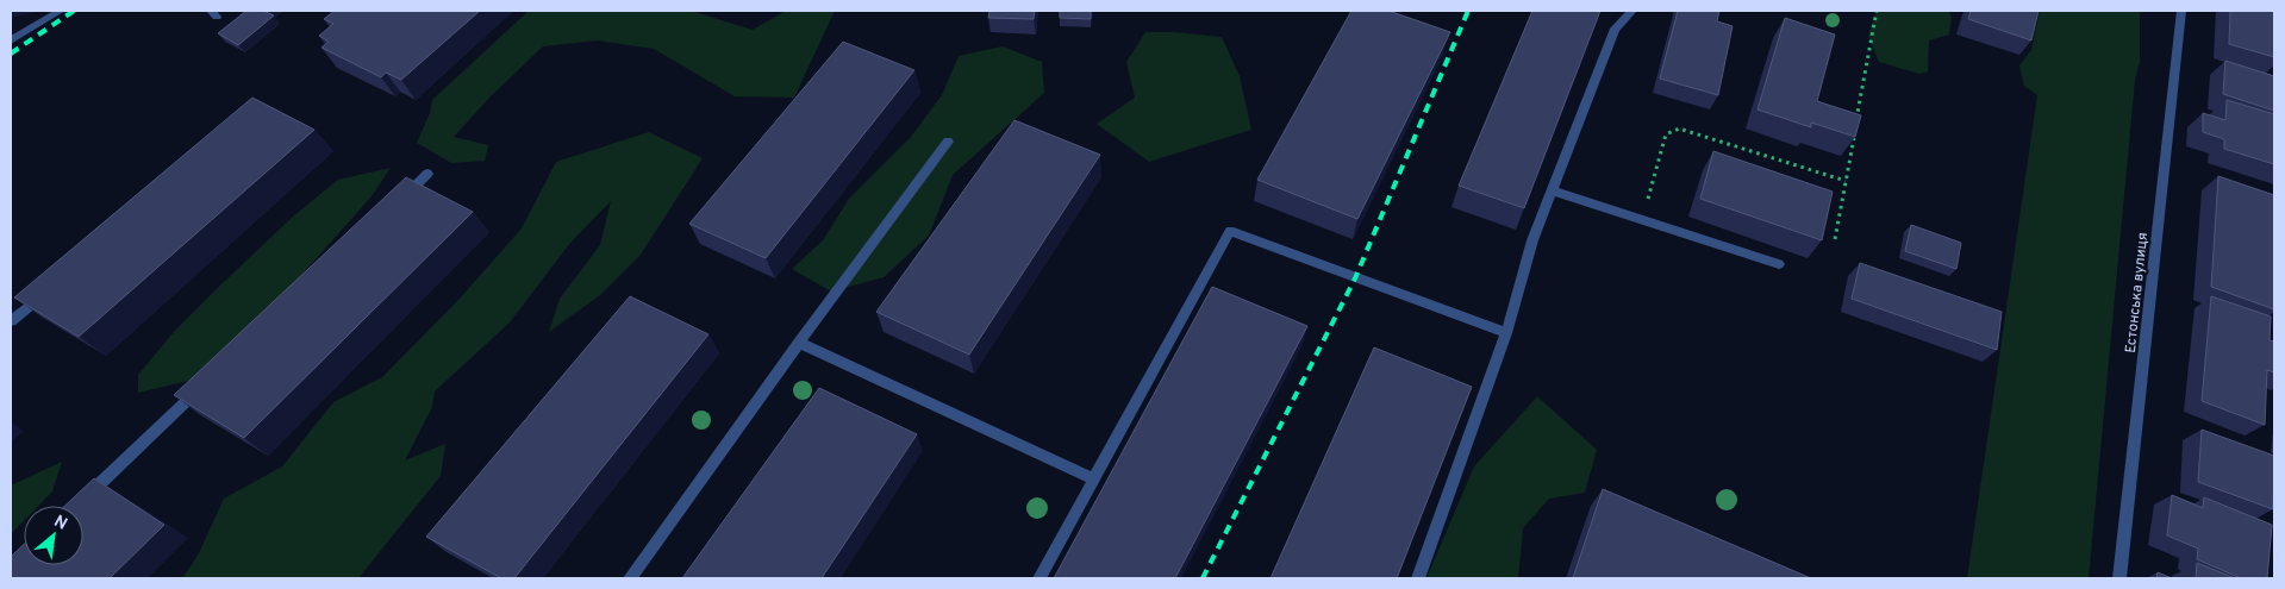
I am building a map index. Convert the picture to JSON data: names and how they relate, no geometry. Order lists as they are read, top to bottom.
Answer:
{
  "streets": {
    "street": ["Естонська вулиця"]
  },
  "north": "top right"
}
